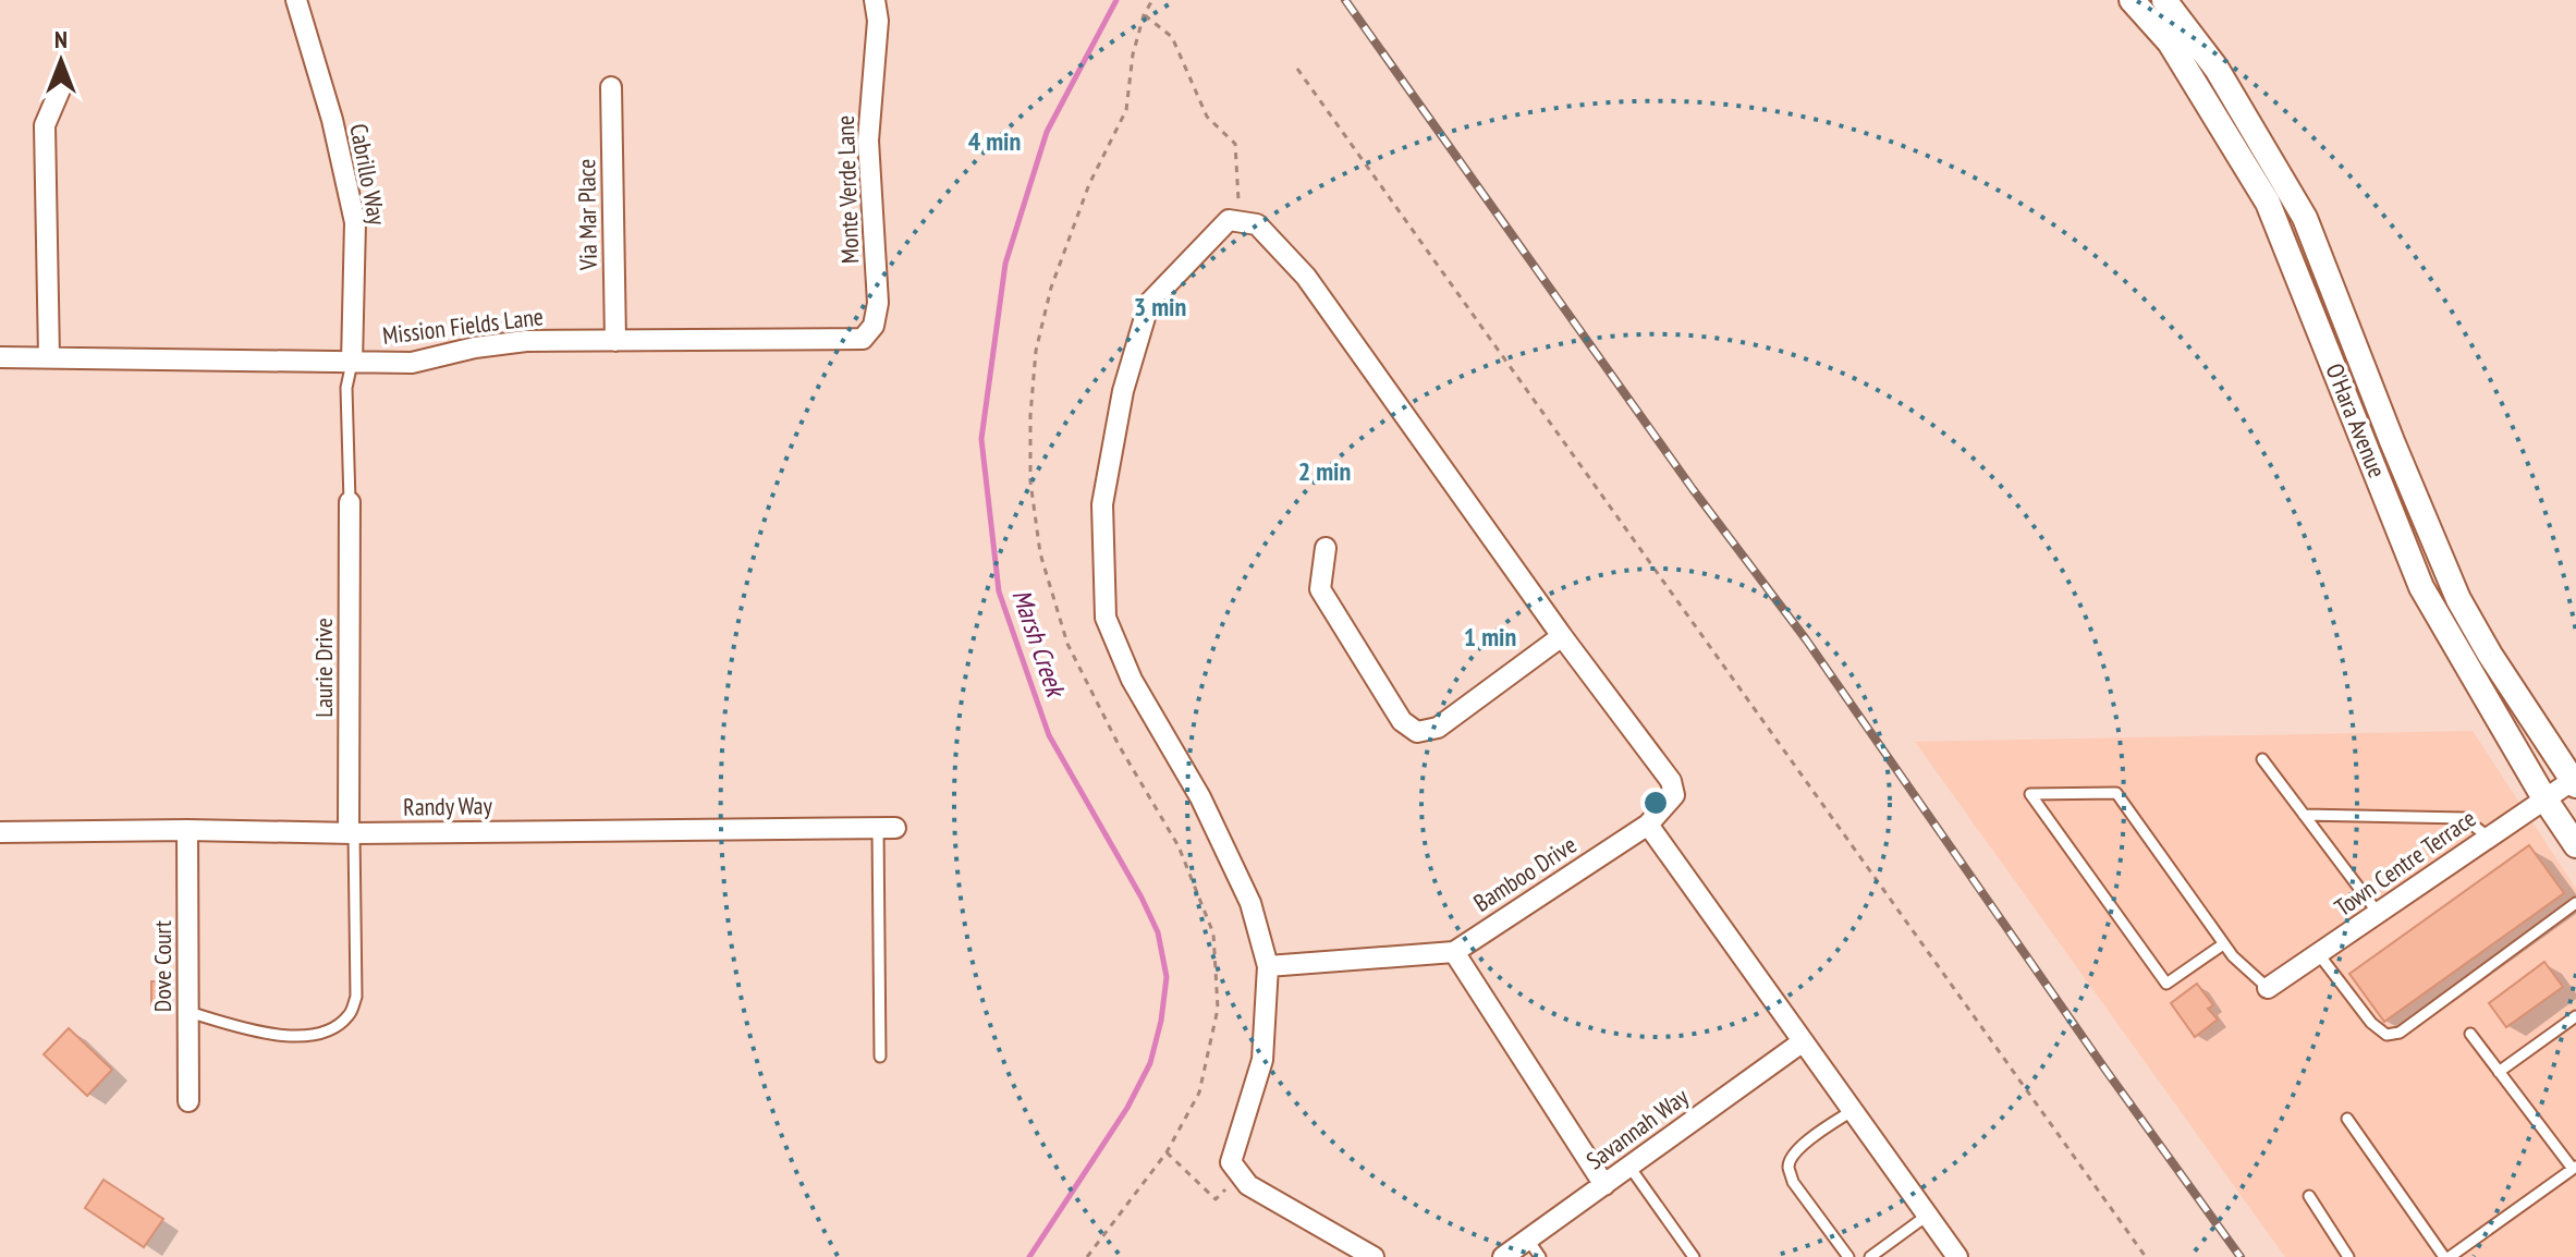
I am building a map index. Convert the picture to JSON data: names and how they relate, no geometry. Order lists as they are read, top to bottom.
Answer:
{
  "streets": {
    "street": [
      "Cabrillo Way",
      "Monte Verde Lane",
      "Via Mar Place",
      "Mission Fields Lane",
      "O'Hara Avenue",
      "Laurie Drive",
      "Randy Way",
      "Town Centre Terrace",
      "Bamboo Drive",
      "Dove Court",
      "Savannah Way"
    ]
  },
  "crossings": [
    ["Cabrillo Way", "Mission Fields Lane"],
    ["Monte Verde Lane", "Mission Fields Lane"],
    ["Via Mar Place", "Mission Fields Lane"],
    ["O'Hara Avenue", "Town Centre Terrace"],
    ["Laurie Drive", "Randy Way"],
    ["Randy Way", "Dove Court"]
  ],
  "water": ["Marsh Creek"],
  "north": "top",
  "rings": [
    "4 min",
    "3 min",
    "2 min",
    "1 min"
  ]
}
